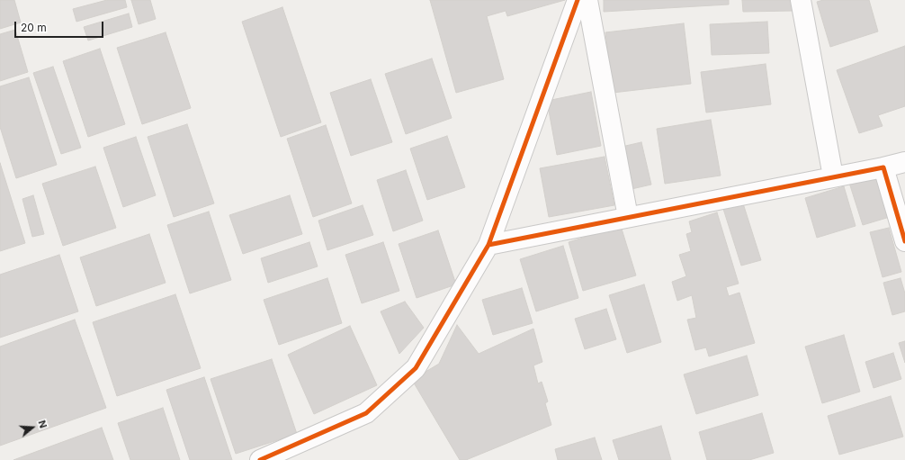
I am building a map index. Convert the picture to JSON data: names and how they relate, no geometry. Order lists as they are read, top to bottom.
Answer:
{
  "scale_bar": "20 m",
  "north": "right"
}
